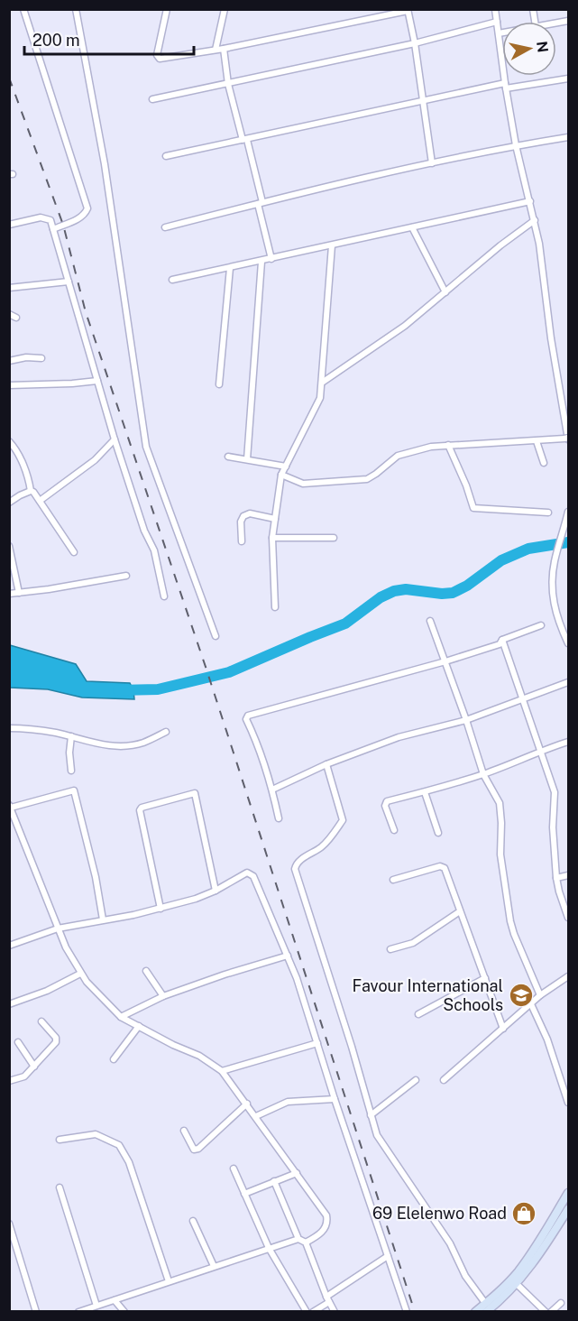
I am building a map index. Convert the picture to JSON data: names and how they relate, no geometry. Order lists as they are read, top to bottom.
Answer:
{
  "places": {
    "school or university": ["Favour International Schools"],
    "shop": ["69 Elelenwo Road"]
  },
  "scale_bar": "200 m",
  "north": "right"
}
